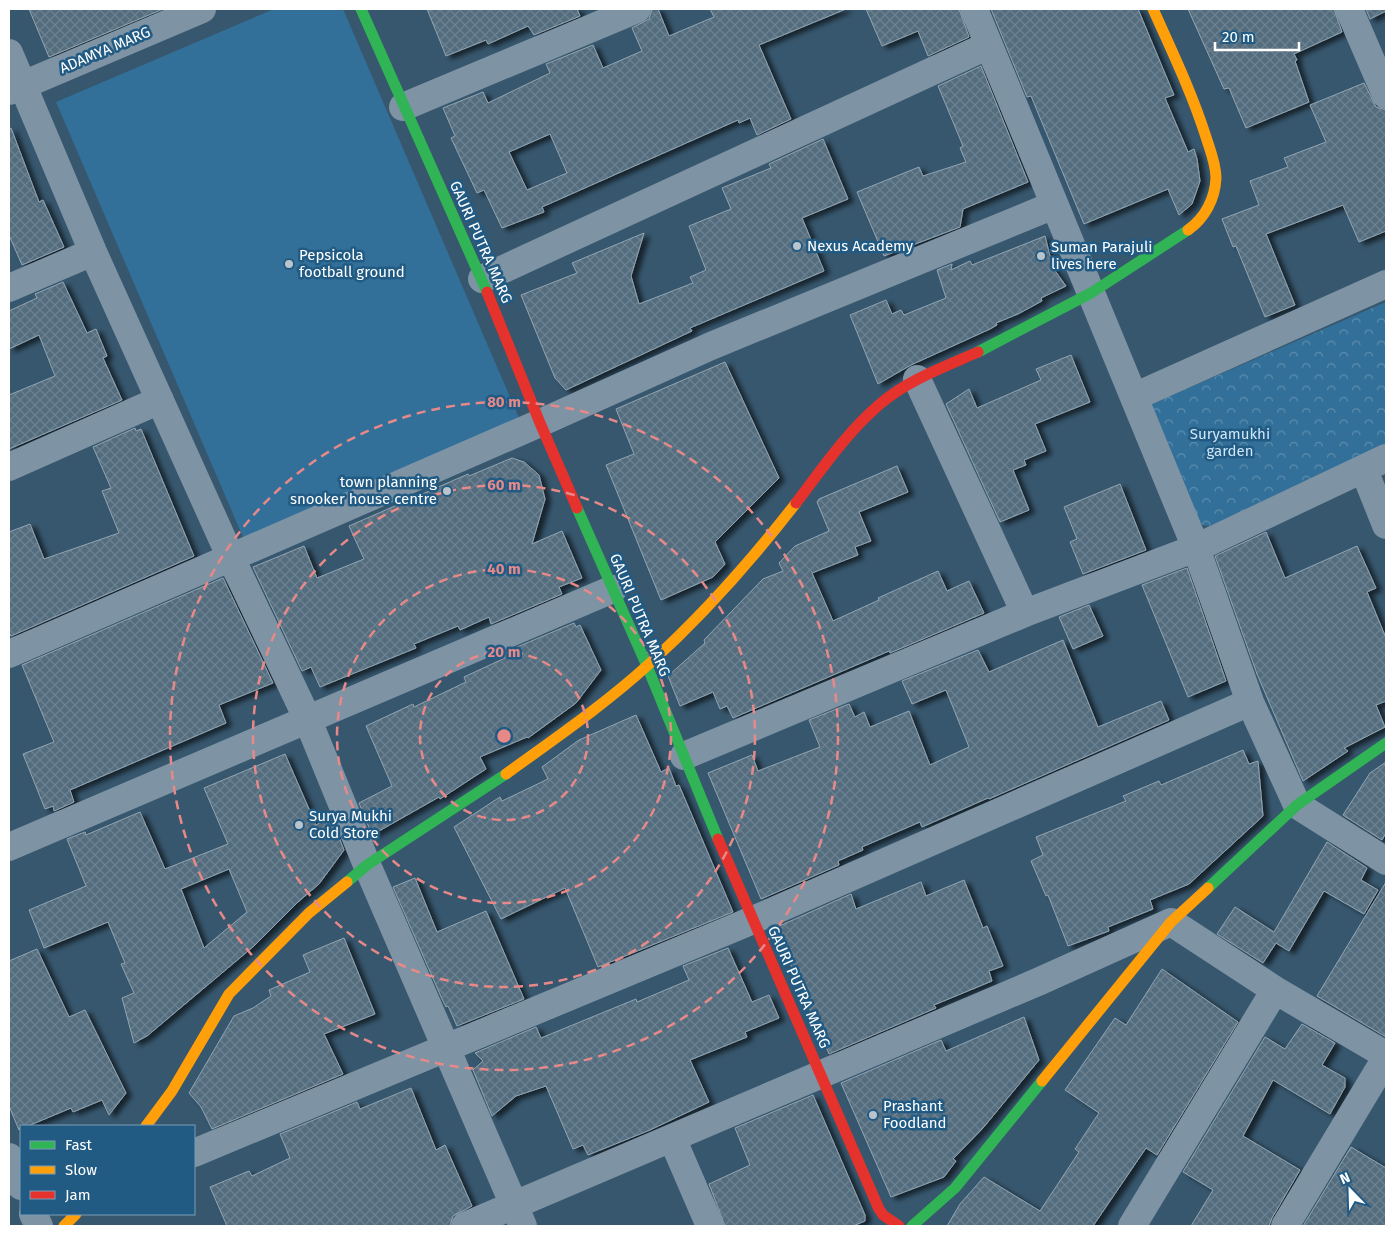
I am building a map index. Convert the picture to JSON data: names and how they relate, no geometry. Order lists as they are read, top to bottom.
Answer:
{
  "streets": {
    "street": ["ADAMYA MARG", "GAURI PUTRA MARG"]
  },
  "parks": ["Suryamukhi garden"],
  "places": [
    "Nexus Academy",
    "Suman Parajuli lives here",
    "Pepsicola football ground",
    "town planning snooker house centre",
    "Surya Mukhi Cold Store",
    "Prashant Foodland"
  ],
  "legend": ["Fast", "Slow", "Jam"],
  "scale_bar": "20 m",
  "north": "top left",
  "rings": [
    "80 m",
    "60 m",
    "40 m",
    "20 m"
  ]
}
